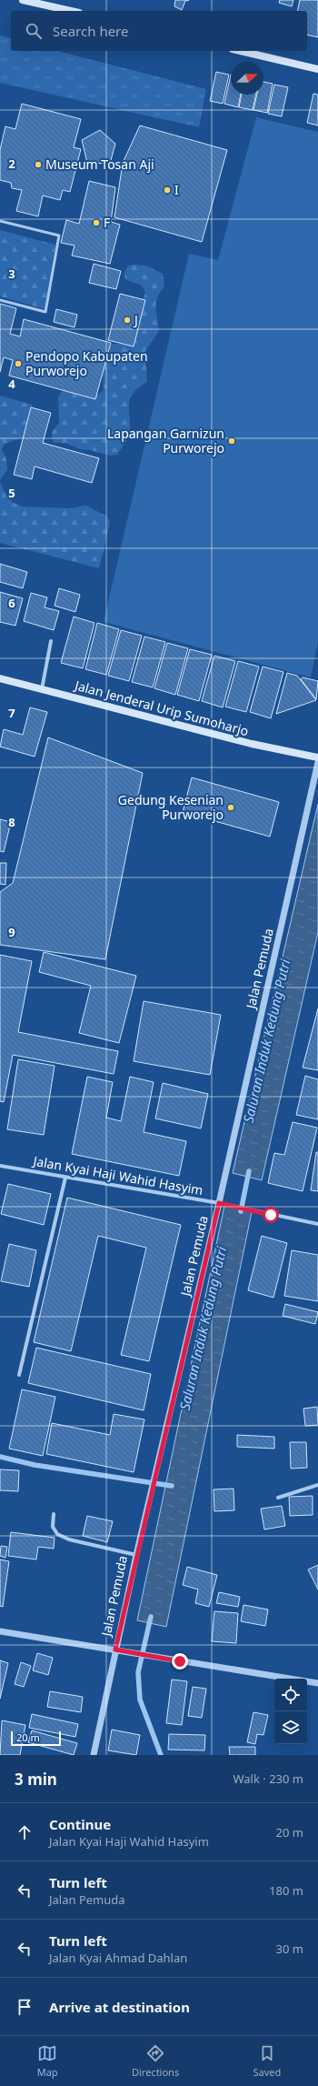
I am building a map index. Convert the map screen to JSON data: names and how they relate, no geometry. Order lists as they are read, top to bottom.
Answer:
{
  "streets": {
    "main road": ["Jalan Jenderal Urip Sumoharjo"],
    "street": ["Jalan Pemuda", "Jalan Kyai Haji Wahid Hasyim"]
  },
  "crossings": [
    ["Jalan Pemuda", "Jalan Kyai Haji Wahid Hasyim"]
  ],
  "water": ["Saluran Induk Kedung Putri"],
  "places": [
    "Museum Tosan Aji",
    "I",
    "F",
    "J",
    "Pendopo Kabupaten Purworejo",
    "Lapangan Garnizun Purworejo",
    "Gedung Kesenian Purworejo"
  ],
  "scale_bar": "20 m",
  "north": "right",
  "page": {
    "search": "Search here",
    "scale": "20 m",
    "heading": ["3 min", "Walk · 230 m"],
    "list": [
      ["Continue", "Jalan Kyai Haji Wahid Hasyim", "20 m"],
      ["Turn left", "Jalan Pemuda", "180 m"],
      ["Turn left", "Jalan Kyai Ahmad Dahlan", "30 m"],
      "Arrive at destination"
    ],
    "nav": ["Map", "Directions", "Saved"]
  },
  "grid": {
    "rows": [
      "2",
      "3",
      "4",
      "5",
      "6",
      "7",
      "8",
      "9"
    ]
  }
}
